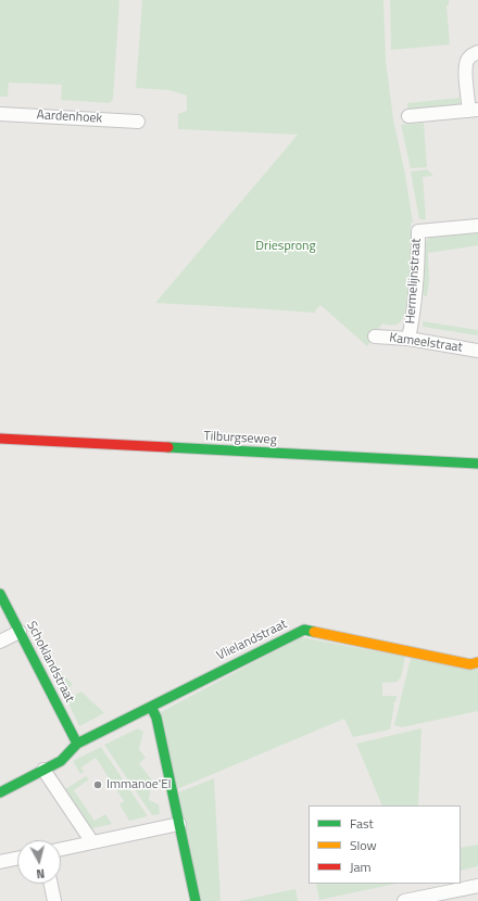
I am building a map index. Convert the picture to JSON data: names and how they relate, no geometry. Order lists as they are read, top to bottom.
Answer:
{
  "streets": {
    "street": [
      "Aardenhoek",
      "Hermelijnstraat",
      "Kameelstraat",
      "Tilburgseweg",
      "Vlielandstraat",
      "Schoklandstraat"
    ]
  },
  "crossings": [
    ["Hermelijnstraat", "Kameelstraat"],
    ["Vlielandstraat", "Schoklandstraat"]
  ],
  "parks": ["Driesprong"],
  "places": ["Immanoe'El"],
  "legend": ["Fast", "Slow", "Jam"],
  "north": "bottom"
}
